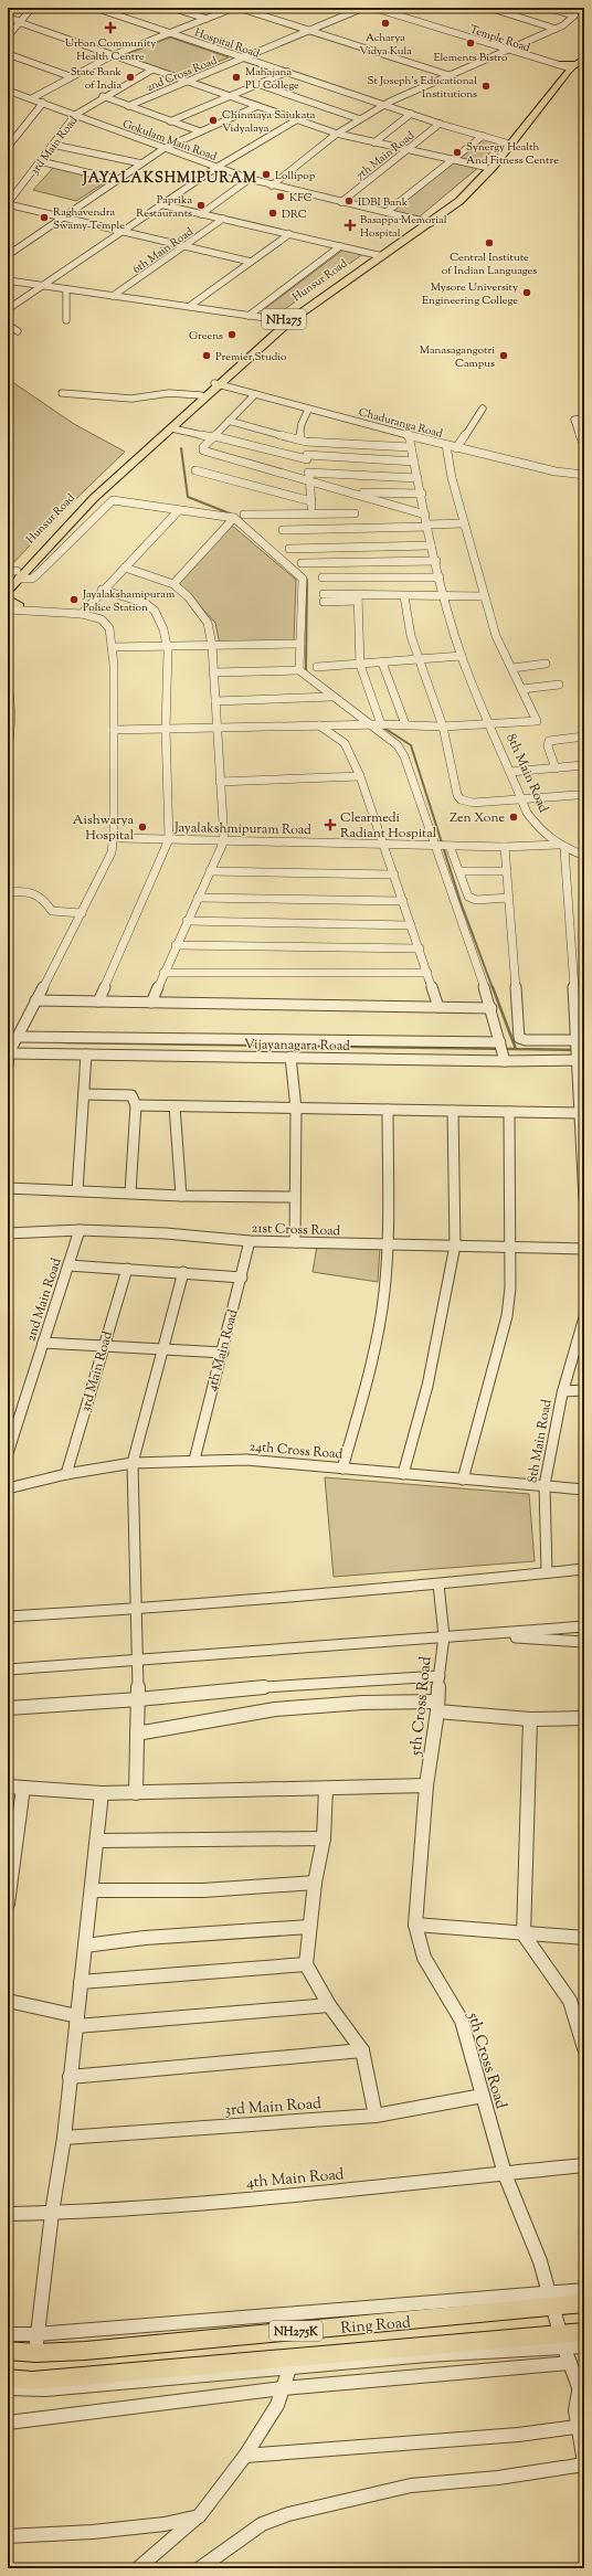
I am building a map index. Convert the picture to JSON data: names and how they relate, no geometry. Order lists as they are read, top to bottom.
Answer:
{
  "streets": {
    "highway": ["Ring Road", "NH275K"],
    "main road": ["Hunsur Road", "NH275"],
    "street": [
      "Temple Road",
      "Hospital Road",
      "2nd Cross Road",
      "Gokulam Main Road",
      "3rd Main Road",
      "7th Main Road",
      "6th Main Road",
      "Chaduranga Road",
      "8th Main Road",
      "Jayalakshmipuram Road",
      "Vijayanagara Road",
      "21st Cross Road",
      "2nd Main Road",
      "4th Main Road",
      "24th Cross Road",
      "5th Cross Road"
    ]
  },
  "crossings": [
    ["Hospital Road", "2nd Cross Road"],
    ["Hospital Road", "7th Main Road"],
    ["Gokulam Main Road", "3rd Main Road"],
    ["Gokulam Main Road", "7th Main Road"],
    ["3rd Main Road", "24th Cross Road"],
    ["3rd Main Road", "5th Cross Road"],
    ["Hunsur Road", "Chaduranga Road"],
    ["Chaduranga Road", "8th Main Road"],
    ["8th Main Road", "Jayalakshmipuram Road"],
    ["8th Main Road", "24th Cross Road"],
    ["21st Cross Road", "2nd Main Road"],
    ["21st Cross Road", "4th Main Road"],
    ["4th Main Road", "24th Cross Road"],
    ["4th Main Road", "5th Cross Road"],
    ["5th Cross Road", "Ring Road"]
  ],
  "districts": ["JAYALAKSHMIPURAM"],
  "places": {
    "other": [
      "Acharya Vidya Kula",
      "Elements Bistro",
      "State Bank of India",
      "Mahajana PU College",
      "St Joseph's Educational Institutions",
      "Chinmaya Saiukata Vidyalaya",
      "Synergy Health And Fitness Centre",
      "Lollipop",
      "KFC",
      "IDBI Bank",
      "Paprika Restaurants",
      "DRC",
      "Raghavendra Swamy Temple",
      "Central Institute of Indian Languages",
      "Mysore University Engineering College",
      "Greens",
      "Premier Studio",
      "Manasagangotri Campus",
      "Jayalakshamipuram Police Station",
      "Zen Xone",
      "Aishwarya Hospital"
    ],
    "health": ["Urban Community Health Centre", "Basappa Memorial Hospital", "Clearmedi Radiant Hospital"]
  }
}
